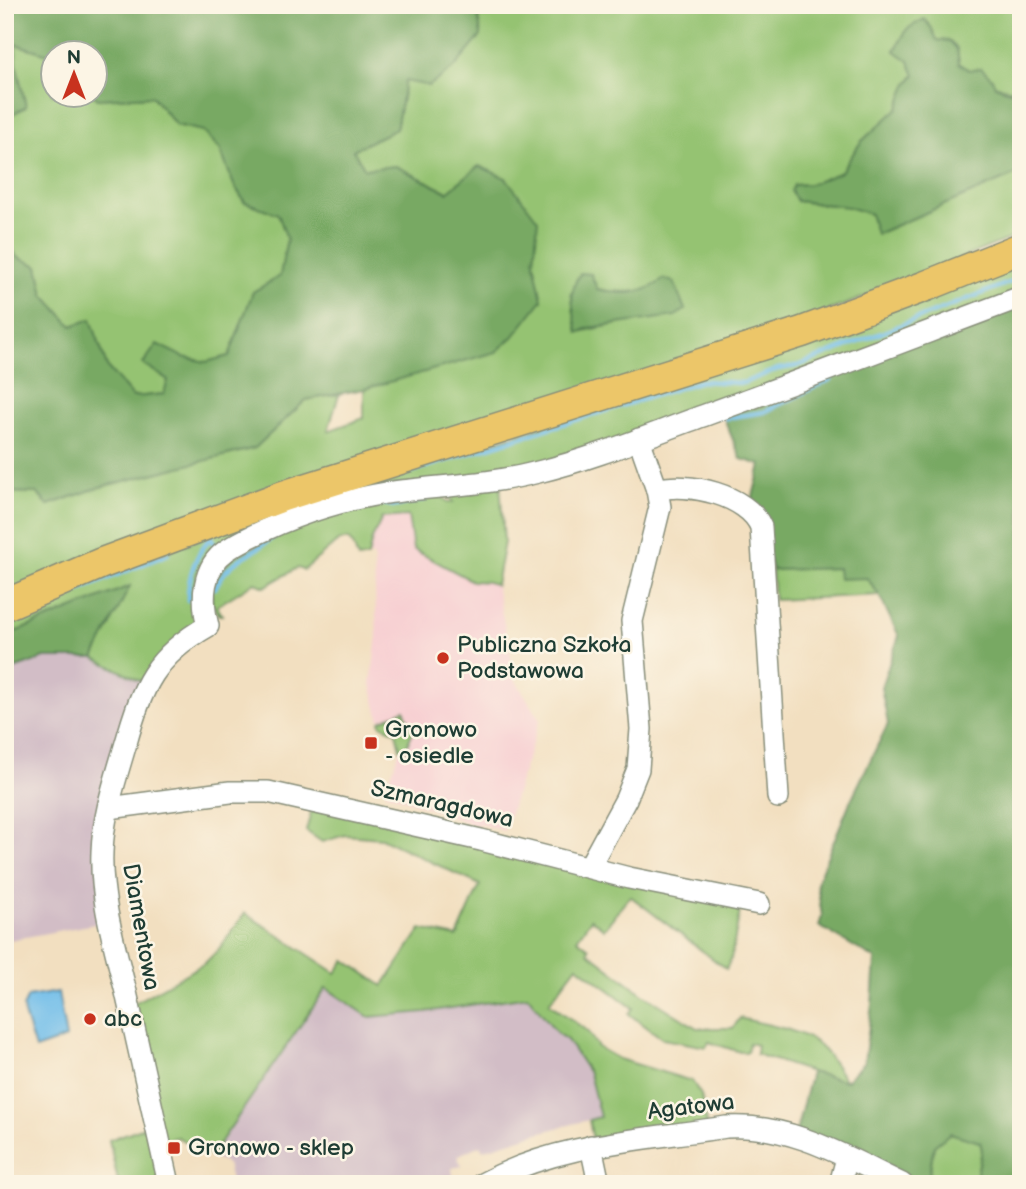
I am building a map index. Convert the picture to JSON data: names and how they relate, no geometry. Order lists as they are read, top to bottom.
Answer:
{
  "streets": {
    "street": ["Szmaragdowa", "Diamentowa", "Agatowa"]
  },
  "crossings": [
    ["Szmaragdowa", "Diamentowa"]
  ],
  "places": {
    "other": ["Publiczna Szkoła Podstawowa", "abc"],
    "transit": ["Gronowo - osiedle", "Gronowo - sklep"]
  },
  "north": "top"
}
